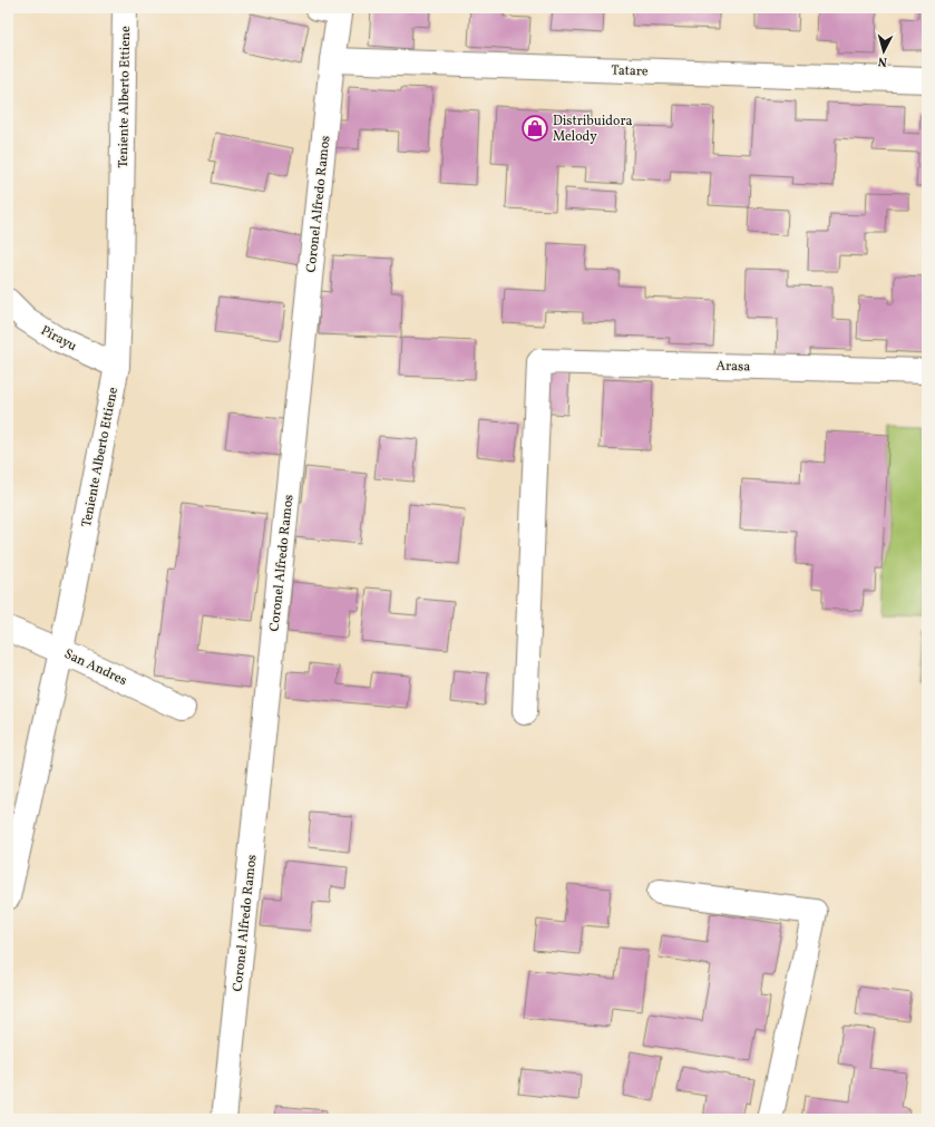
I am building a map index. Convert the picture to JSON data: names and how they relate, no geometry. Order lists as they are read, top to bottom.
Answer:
{
  "streets": {
    "street": [
      "Tatare",
      "Teniente Alberto Ettiene",
      "Coronel Alfredo Ramos",
      "Pirayu",
      "Arasa",
      "San Andres"
    ]
  },
  "crossings": [
    ["Tatare", "Coronel Alfredo Ramos"],
    ["Teniente Alberto Ettiene", "Pirayu"],
    ["Teniente Alberto Ettiene", "San Andres"]
  ],
  "places": {
    "shop": ["Distribuidora Melody"]
  },
  "north": "bottom"
}
